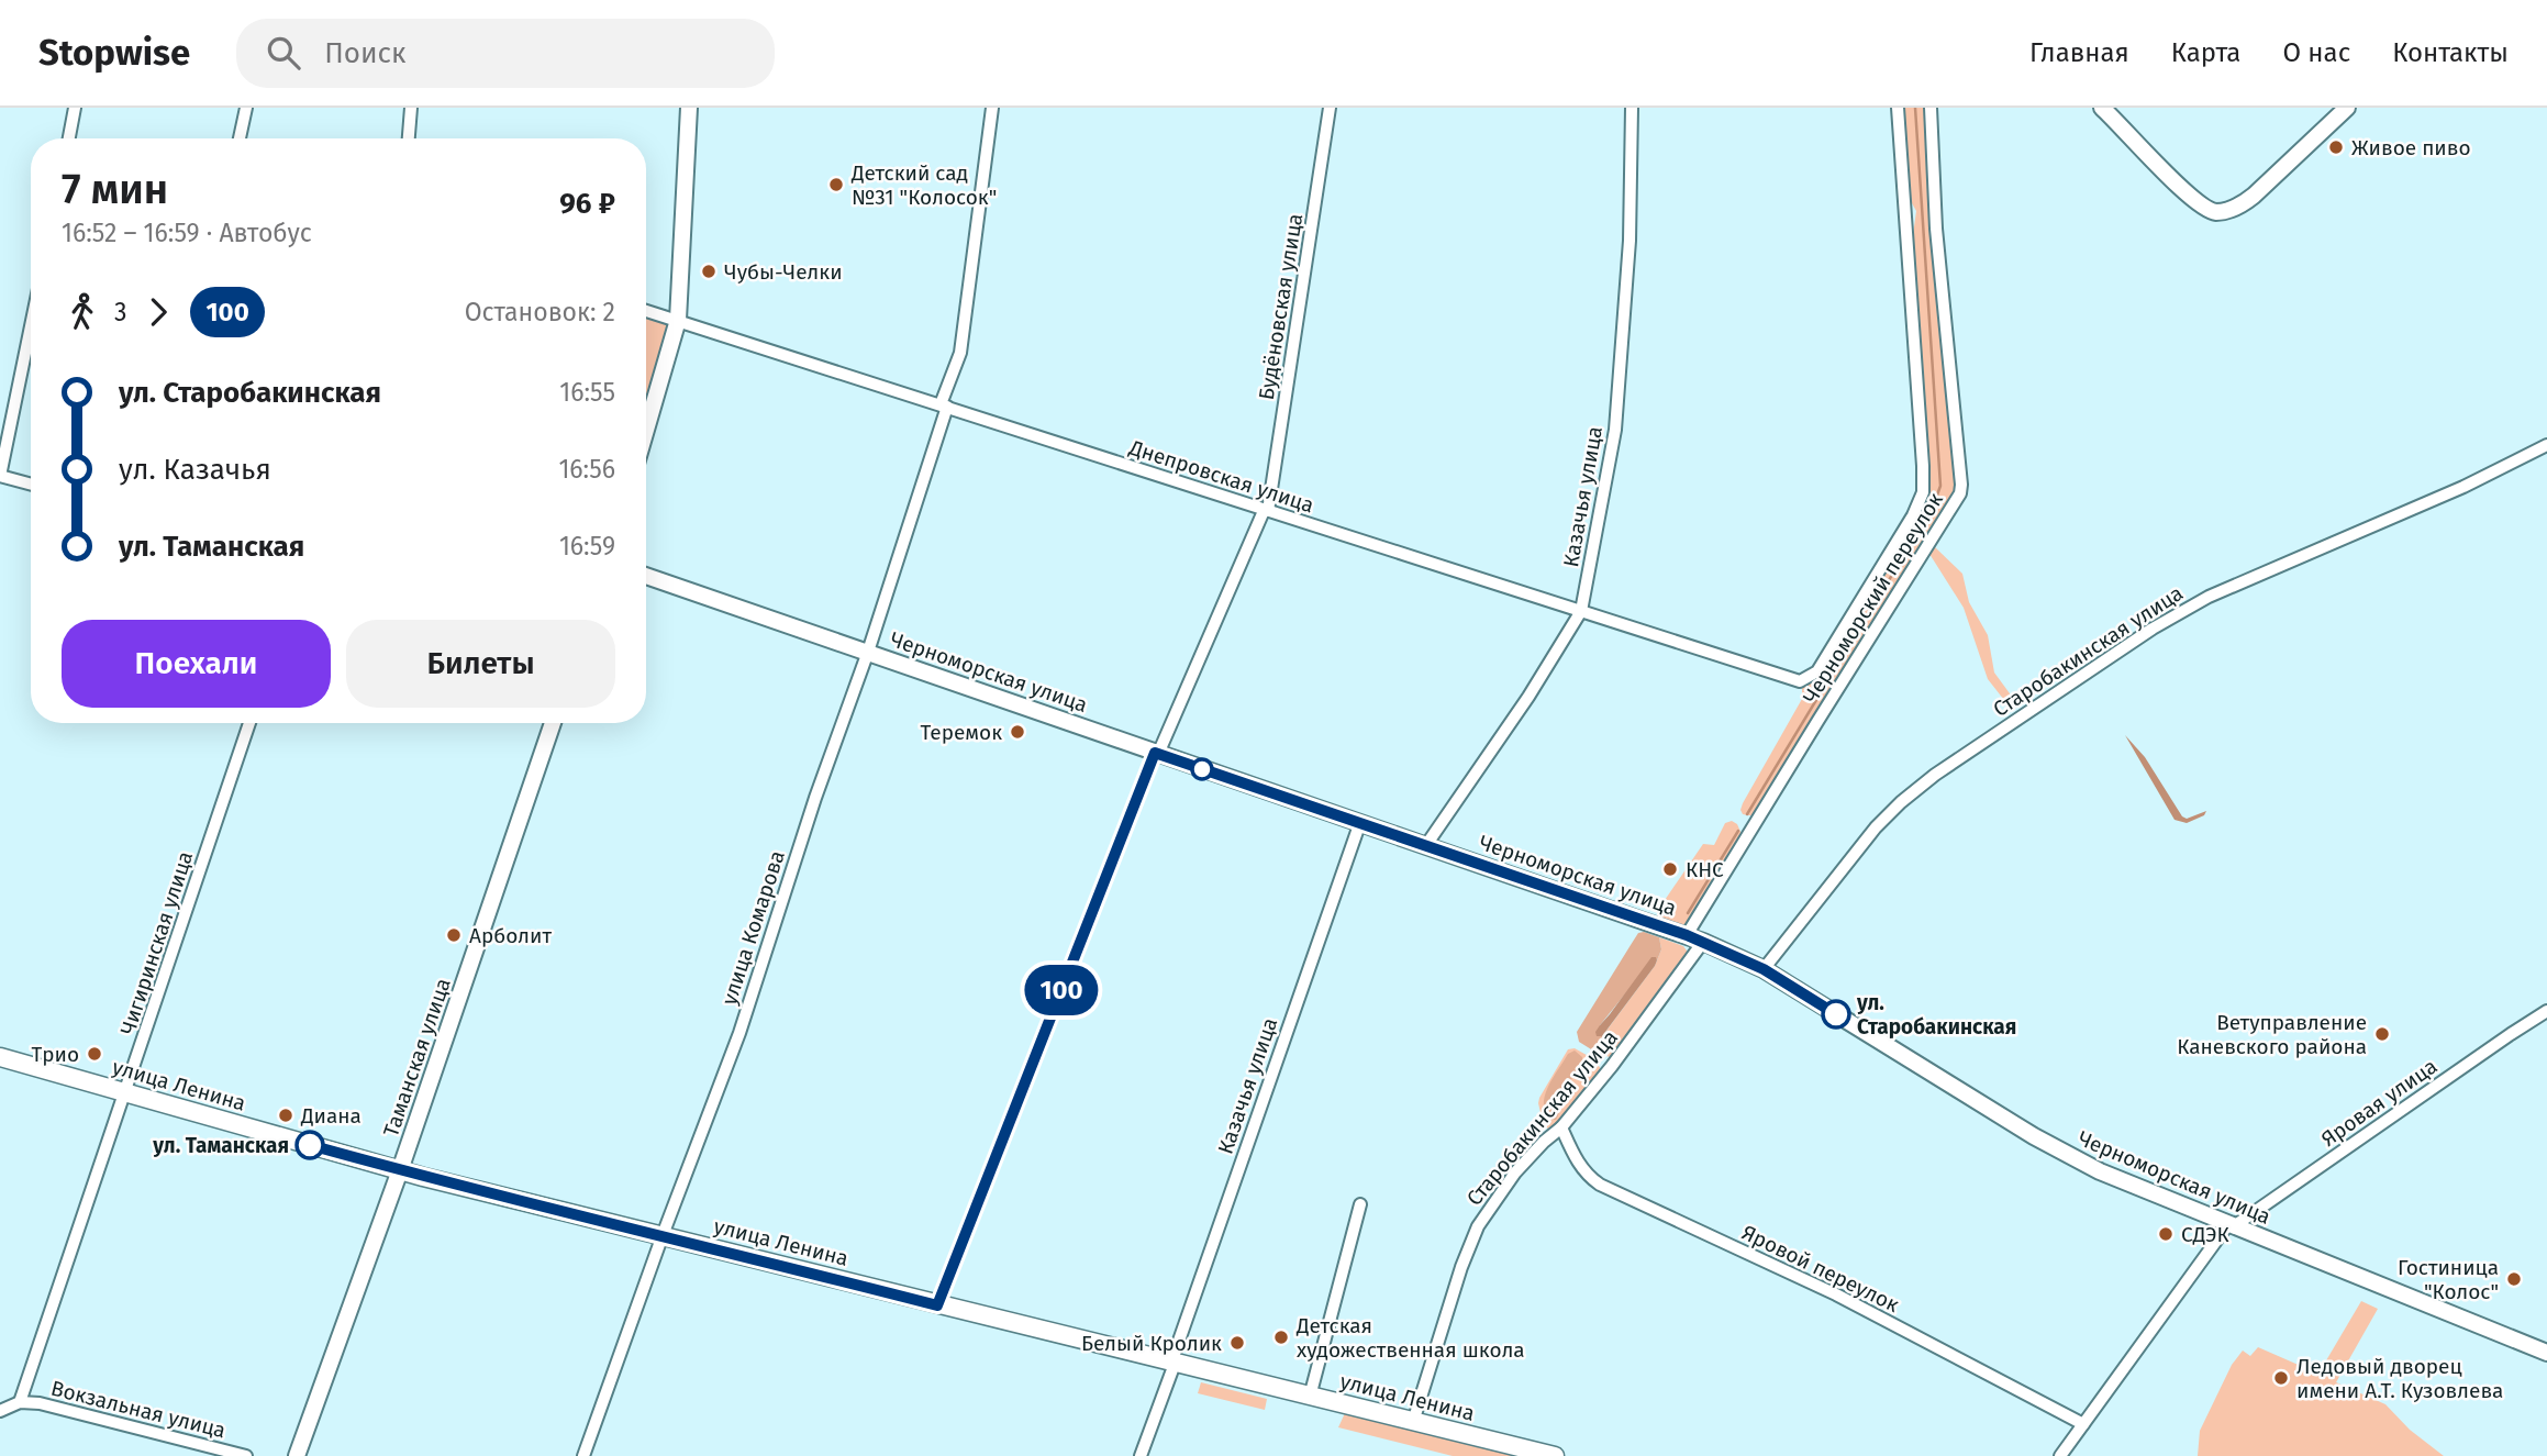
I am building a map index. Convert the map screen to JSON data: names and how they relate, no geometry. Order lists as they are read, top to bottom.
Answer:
{
  "streets": {
    "main road": ["улица Ленина"],
    "street": [
      "Будёновская улица",
      "Днепровская улица",
      "Казачья улица",
      "Черноморский переулок",
      "Старобакинская улица",
      "Черноморская улица",
      "улица Комарова",
      "Чигиринская улица",
      "Таманская улица",
      "Яровая улица",
      "Яровой переулок",
      "Вокзальная улица"
    ]
  },
  "crossings": [
    ["Будёновская улица", "Днепровская улица"],
    ["Будёновская улица", "Черноморская улица"],
    ["Будёновская улица", "улица Ленина"],
    ["Днепровская улица", "Казачья улица"],
    ["Днепровская улица", "улица Комарова"],
    ["Казачья улица", "Черноморская улица"],
    ["Казачья улица", "улица Ленина"],
    ["Черноморский переулок", "Черноморская улица"],
    ["Старобакинская улица", "Черноморская улица"],
    ["Старобакинская улица", "улица Ленина"],
    ["Старобакинская улица", "Яровой переулок"],
    ["Черноморская улица", "улица Комарова"],
    ["Черноморская улица", "Яровая улица"],
    ["улица Комарова", "улица Ленина"],
    ["Чигиринская улица", "улица Ленина"],
    ["Чигиринская улица", "Вокзальная улица"],
    ["Таманская улица", "улица Ленина"],
    ["Яровая улица", "Яровой переулок"]
  ],
  "places": [
    "Живое пиво",
    "Детский сад №31 \"Колосок\"",
    "Чубы-Челки",
    "Теремок",
    "КНС",
    "Арболит",
    "ул. Старобакинская",
    "Ветуправление Каневского района",
    "Трио",
    "Диана",
    "ул. Таманская",
    "СДЭК",
    "Гостиница \"Колос\"",
    "Детская художественная школа",
    "Белый Кролик",
    "Ледовый дворец имени А.Т. Кузовлева"
  ],
  "lines": ["bus line 100"],
  "page": {
    "header": "Stopwise",
    "search": "Поиск",
    "nav": [
      "Главная",
      "Карта",
      "О нас",
      "Контакты"
    ],
    "on_map": "100",
    "heading": ["7 мин", "16:52 – 16:59 · Автобус", "96 ₽"],
    "legs": ["3", "100", "Остановок: 2"],
    "list": [
      {
        "name": "ул. Старобакинская",
        "value": "16:55"
      },
      {
        "name": "ул. Казачья",
        "value": "16:56"
      },
      {
        "name": "ул. Таманская",
        "value": "16:59"
      }
    ],
    "buttons": ["Поехали", "Билеты"]
  }
}
